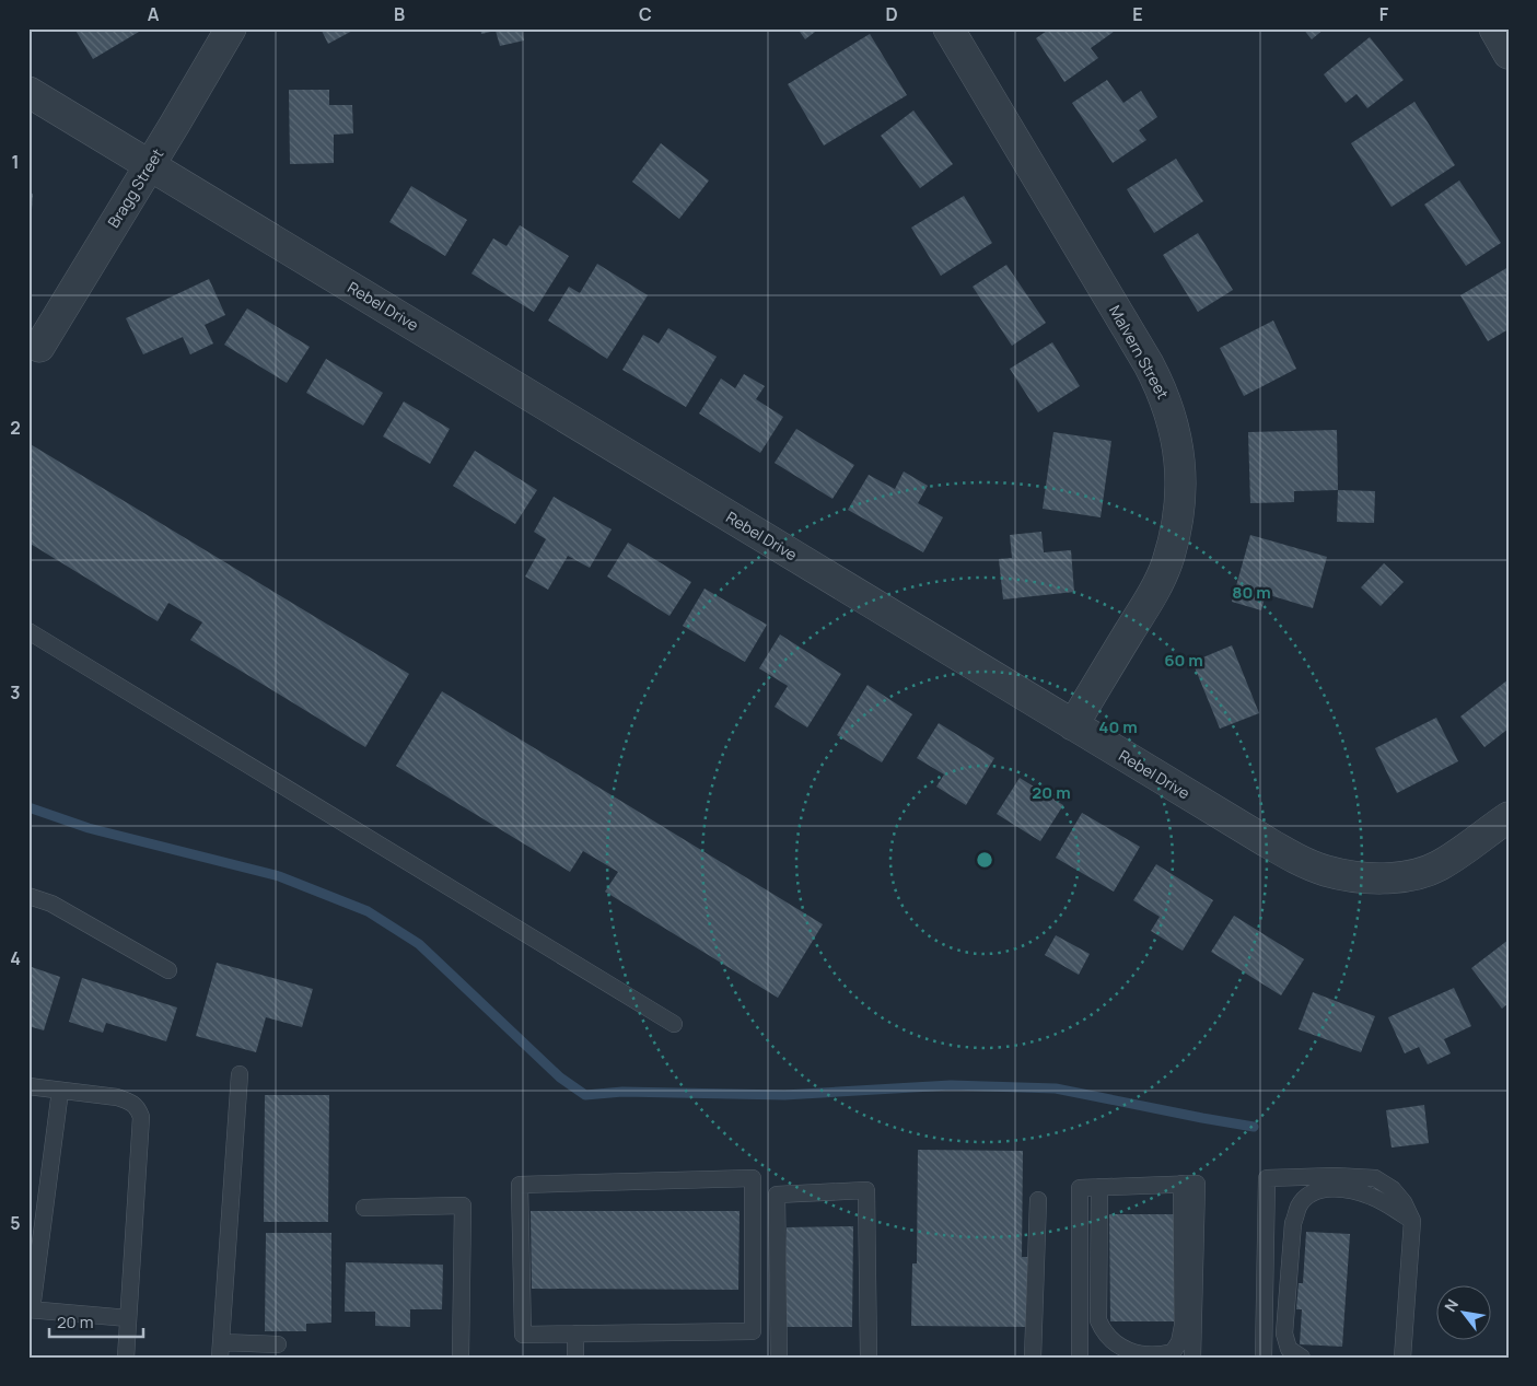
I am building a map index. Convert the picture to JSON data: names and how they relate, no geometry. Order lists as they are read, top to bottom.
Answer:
{
  "streets": {
    "street": ["Bragg Street", "Rebel Drive", "Malvern Street"]
  },
  "crossings": [
    ["Bragg Street", "Rebel Drive"],
    ["Rebel Drive", "Malvern Street"]
  ],
  "scale_bar": "20 m",
  "north": "top left",
  "grid": {
    "columns": [
      "A",
      "B",
      "C",
      "D",
      "E",
      "F"
    ],
    "rows": [
      "1",
      "2",
      "3",
      "4",
      "5"
    ]
  },
  "rings": [
    "80 m",
    "60 m",
    "40 m",
    "20 m"
  ]
}
